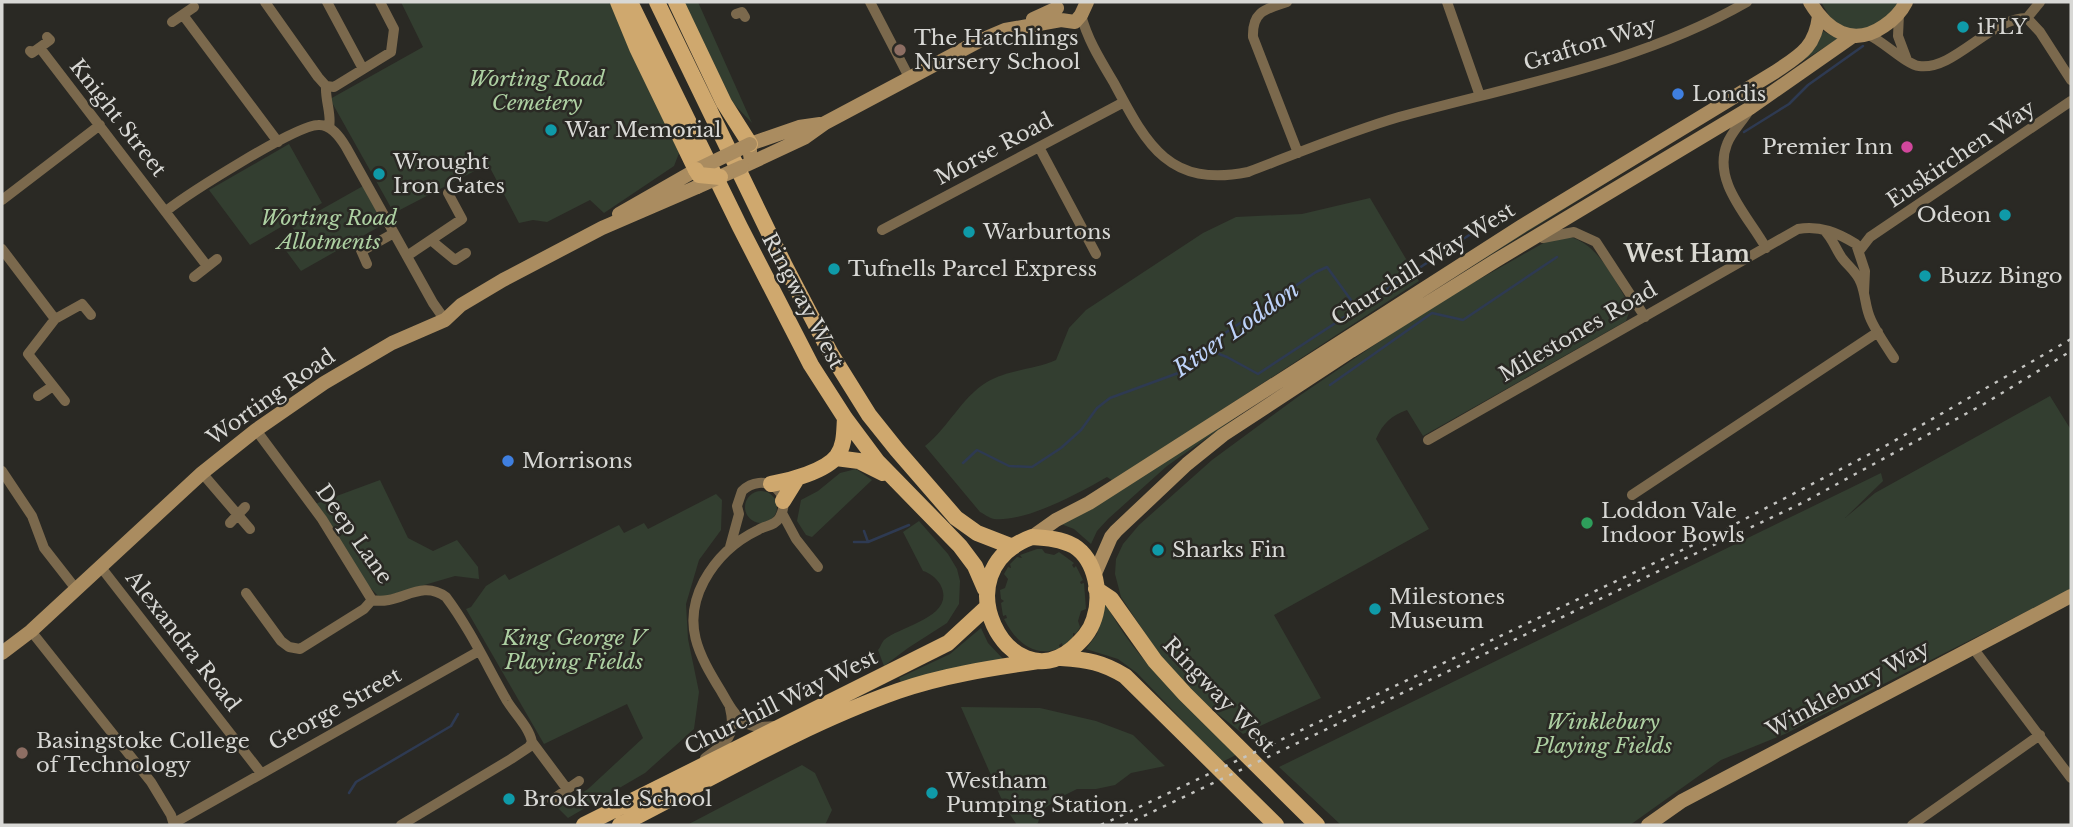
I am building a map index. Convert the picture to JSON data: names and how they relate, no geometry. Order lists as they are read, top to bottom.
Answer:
{
  "streets": {
    "main road": [
      "Churchill Way West",
      "Ringway West",
      "Worting Road",
      "Winklebury Way"
    ],
    "street": [
      "Grafton Way",
      "Knight Street",
      "Morse Road",
      "Euskirchen Way",
      "Milestones Road",
      "Deep Lane",
      "Alexandra Road",
      "George Street"
    ]
  },
  "crossings": [
    ["Grafton Way", "Morse Road"],
    ["Grafton Way", "Worting Road"],
    ["Euskirchen Way", "Milestones Road"],
    ["Churchill Way West", "Ringway West"],
    ["Worting Road", "Deep Lane"],
    ["Worting Road", "Alexandra Road"],
    ["Deep Lane", "George Street"],
    ["Alexandra Road", "George Street"]
  ],
  "districts": ["West Ham"],
  "water": ["River Loddon"],
  "parks": [
    "Worting Road Cemetery",
    "Worting Road Allotments",
    "King George V Playing Fields",
    "Winklebury Playing Fields"
  ],
  "places": [
    "iFLY",
    "The Hatchlings Nursery School",
    "Londis",
    "War Memorial",
    "Premier Inn",
    "Wrought Iron Gates",
    "Odeon",
    "Warburtons",
    "Tufnells Parcel Express",
    "Buzz Bingo",
    "Morrisons",
    "Loddon Vale Indoor Bowls",
    "Sharks Fin",
    "Milestones Museum",
    "Basingstoke College of Technology",
    "Westham Pumping Station",
    "Brookvale School"
  ]
}
